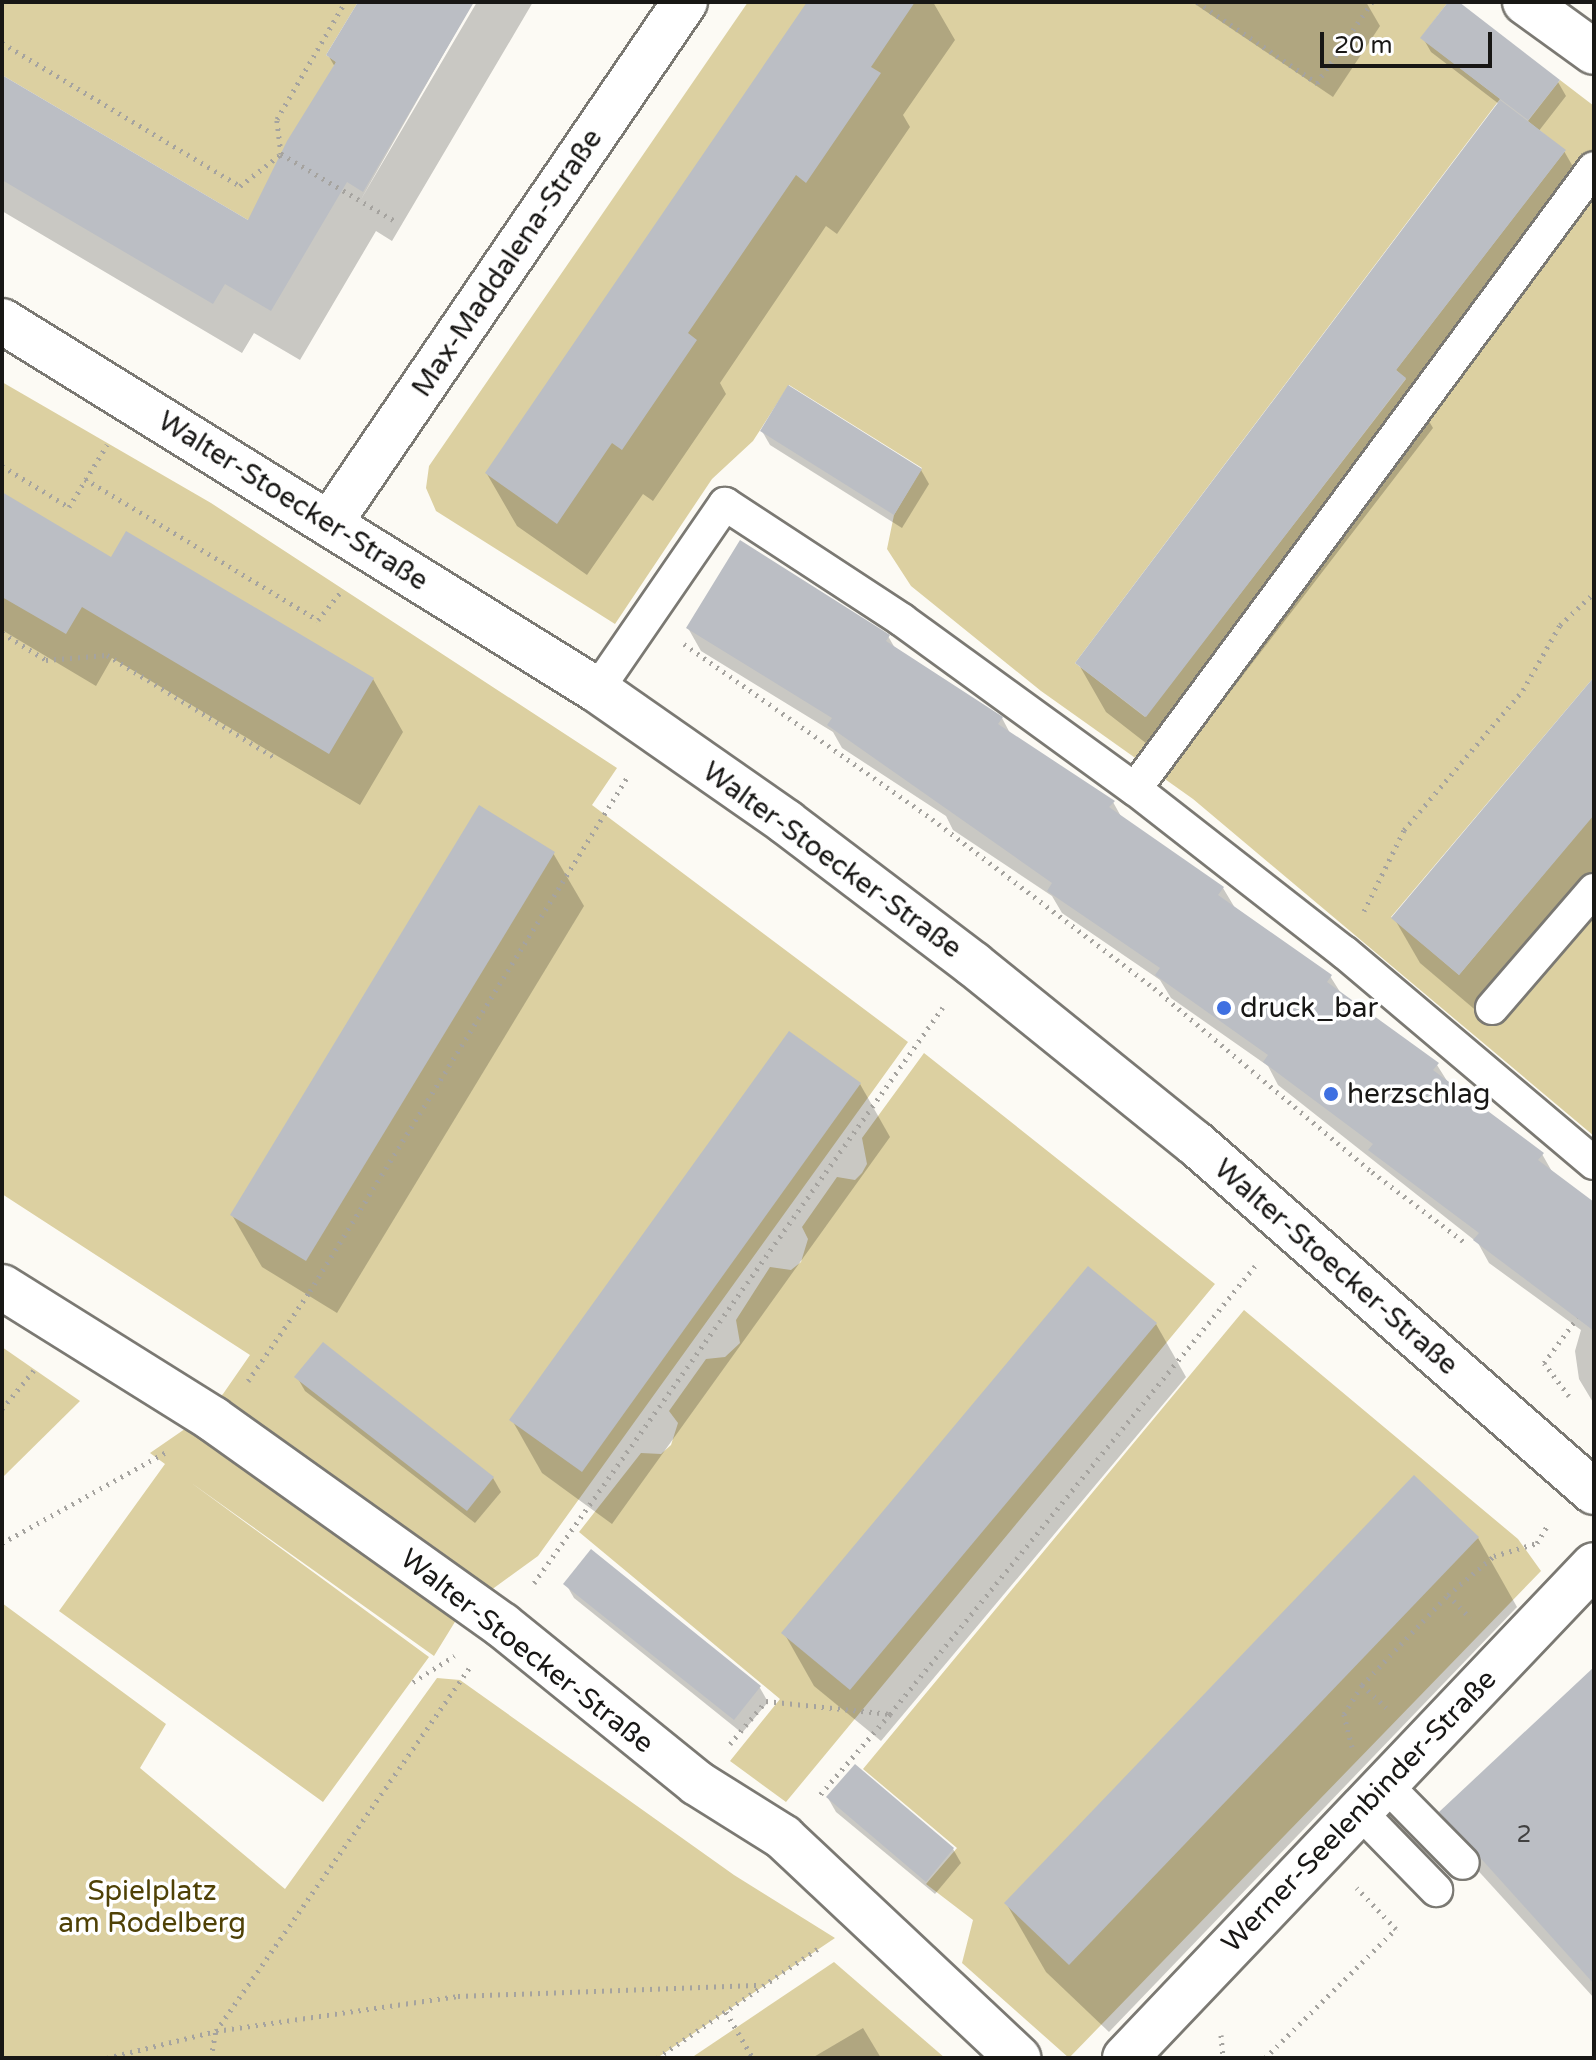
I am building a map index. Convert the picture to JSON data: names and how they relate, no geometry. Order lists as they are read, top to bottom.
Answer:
{
  "streets": {
    "street": ["Max-Maddalena-Straße", "Walter-Stoecker-Straße", "Werner-Seelenbinder-Straße"]
  },
  "crossings": [
    ["Max-Maddalena-Straße", "Walter-Stoecker-Straße"]
  ],
  "parks": ["Spielplatz am Rodelberg"],
  "places": ["druck_bar", "herzschlag"],
  "house_numbers": ["2"],
  "scale_bar": "20 m"
}
